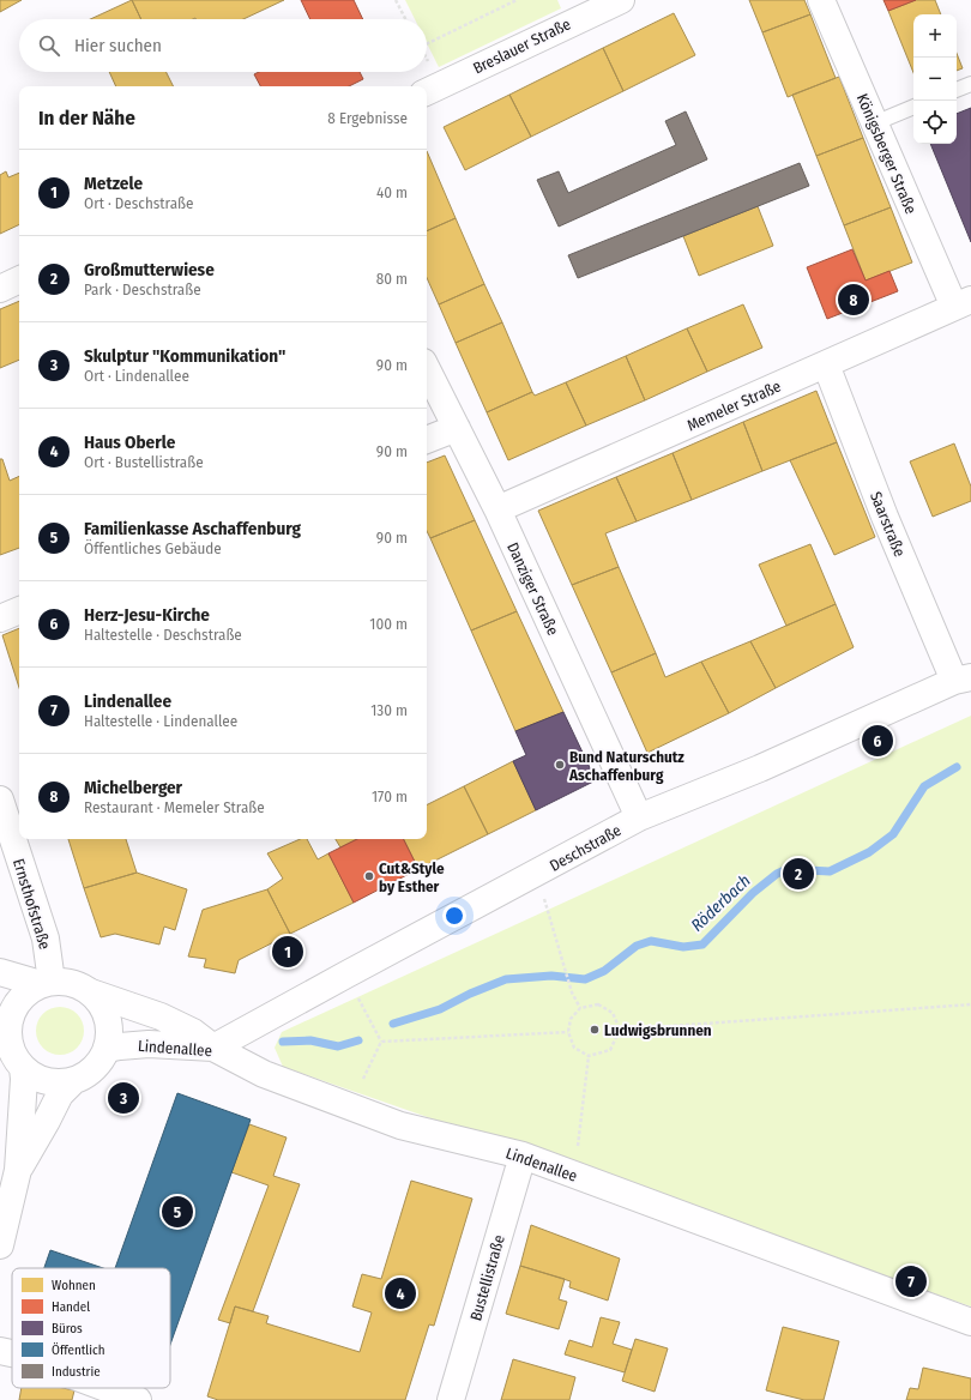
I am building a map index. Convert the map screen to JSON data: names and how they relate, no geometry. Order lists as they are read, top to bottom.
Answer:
{
  "streets": {
    "street": [
      "Breslauer Straße",
      "Königsberger Straße",
      "Memeler Straße",
      "Saarstraße",
      "Danziger Straße",
      "Deschstraße",
      "Ernsthofstraße",
      "Lindenallee",
      "Bustellistraße"
    ]
  },
  "crossings": [
    ["Königsberger Straße", "Memeler Straße"],
    ["Memeler Straße", "Saarstraße"],
    ["Memeler Straße", "Danziger Straße"],
    ["Saarstraße", "Deschstraße"],
    ["Danziger Straße", "Deschstraße"],
    ["Deschstraße", "Lindenallee"],
    ["Ernsthofstraße", "Lindenallee"],
    ["Lindenallee", "Bustellistraße"]
  ],
  "water": ["Röderbach"],
  "places": ["Bund Naturschutz Aschaffenburg", "Cut&Style by Esther", "Ludwigsbrunnen"],
  "legend": [
    "Wohnen",
    "Handel",
    "Büros",
    "Öffentlich",
    "Industrie"
  ],
  "page": {
    "map_buttons": ["+", "−"],
    "search": "Hier suchen",
    "heading": ["In der Nähe", "8 Ergebnisse"],
    "list": [
      {
        "mark": "1",
        "name": "Metzele",
        "note": "Ort · Deschstraße",
        "value": "40 m"
      },
      {
        "mark": "2",
        "name": "Großmutterwiese",
        "note": "Park · Deschstraße",
        "value": "80 m"
      },
      {
        "mark": "3",
        "name": "Skulptur \"Kommunikation\"",
        "note": "Ort · Lindenallee",
        "value": "90 m"
      },
      {
        "mark": "4",
        "name": "Haus Oberle",
        "note": "Ort · Bustellistraße",
        "value": "90 m"
      },
      {
        "mark": "5",
        "name": "Familienkasse Aschaffenburg",
        "note": "Öffentliches Gebäude",
        "value": "90 m"
      },
      {
        "mark": "6",
        "name": "Herz-Jesu-Kirche",
        "note": "Haltestelle · Deschstraße",
        "value": "100 m"
      },
      {
        "mark": "7",
        "name": "Lindenallee",
        "note": "Haltestelle · Lindenallee",
        "value": "130 m"
      },
      {
        "mark": "8",
        "name": "Michelberger",
        "note": "Restaurant · Memeler Straße",
        "value": "170 m"
      }
    ],
    "pins": [
      "8",
      "6",
      "2",
      "1",
      "3",
      "5",
      "7",
      "4"
    ]
  }
}
